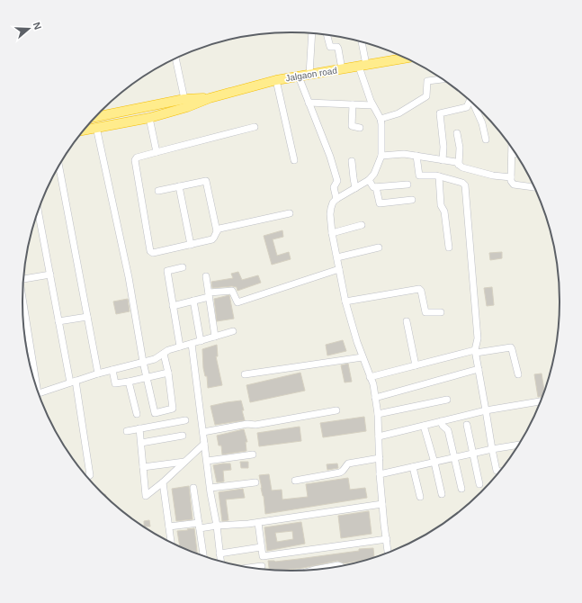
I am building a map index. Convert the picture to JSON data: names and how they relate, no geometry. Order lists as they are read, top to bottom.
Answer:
{
  "streets": {
    "highway": ["Jalgaon road"]
  },
  "north": "right"
}
